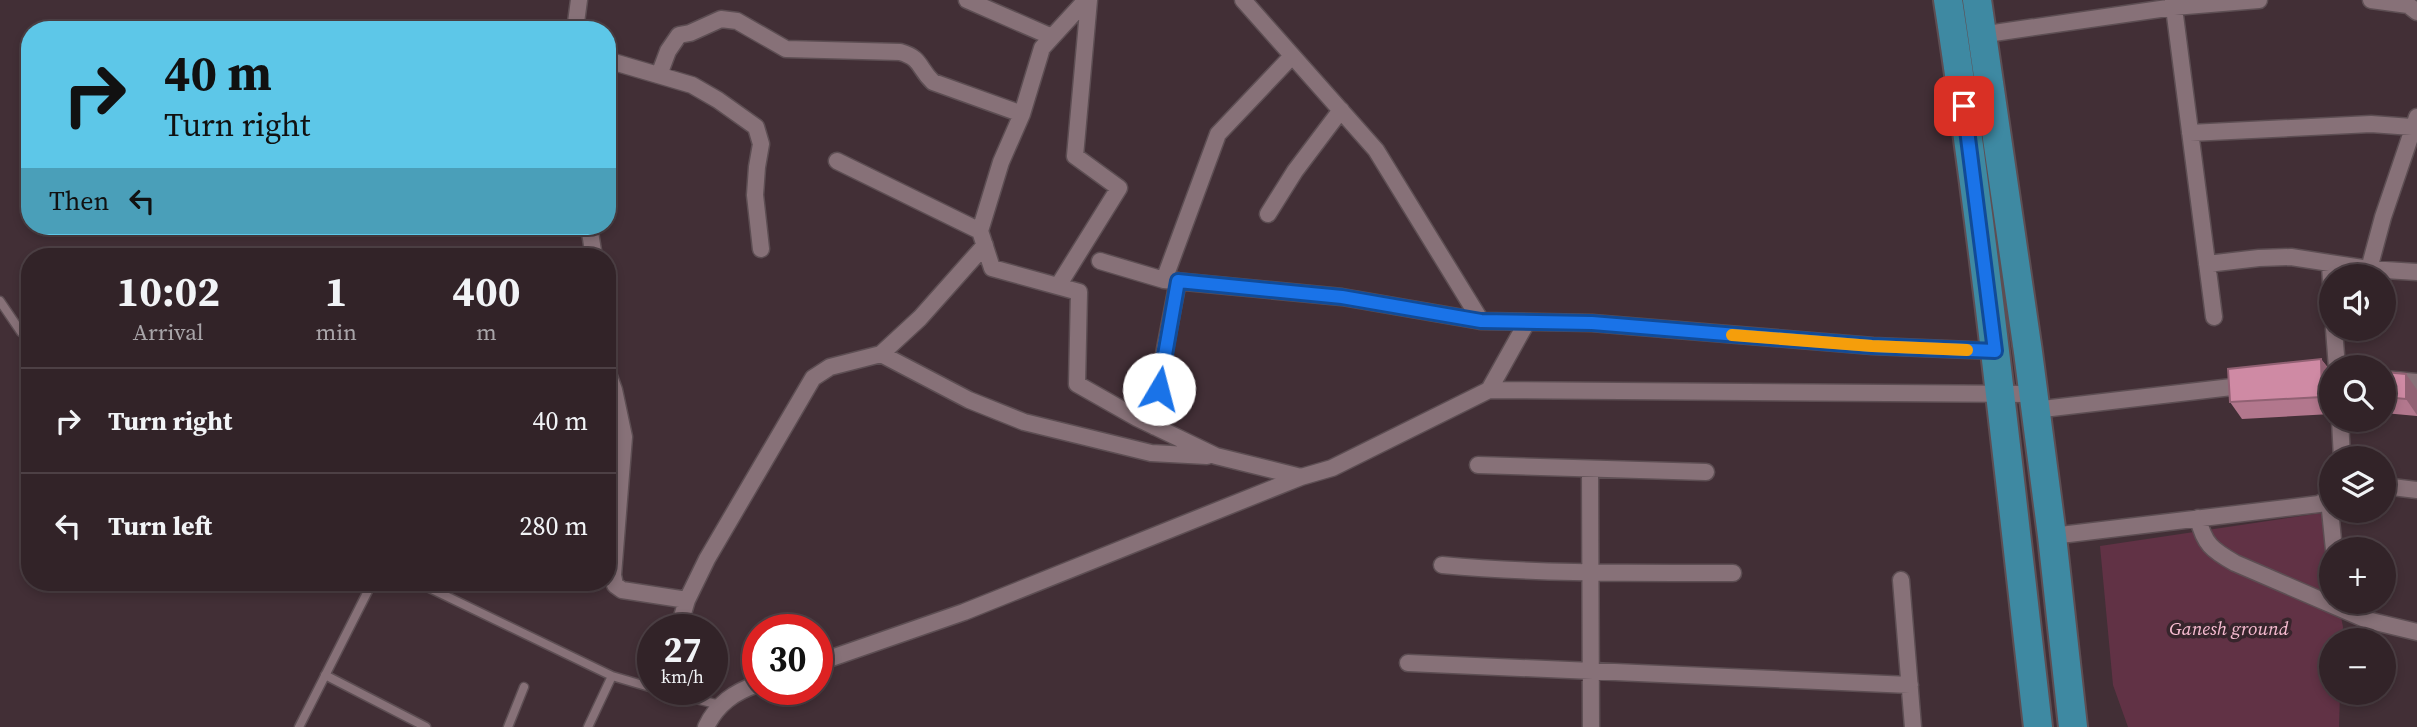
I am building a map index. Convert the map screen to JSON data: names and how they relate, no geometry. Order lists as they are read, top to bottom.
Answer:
{
  "parks": ["Ganesh ground"],
  "page": {
    "turn": ["40 m", "Turn right"],
    "then": "Then",
    "eta": [
      "10:02",
      "Arrival",
      "1",
      "min",
      "400",
      "m"
    ],
    "map_buttons": ["+", "−"],
    "list": [
      {
        "name": "Turn right",
        "value": "40 m"
      },
      {
        "name": "Turn left",
        "value": "280 m"
      }
    ],
    "speed": "27 km/h",
    "limit": "30"
  }
}
